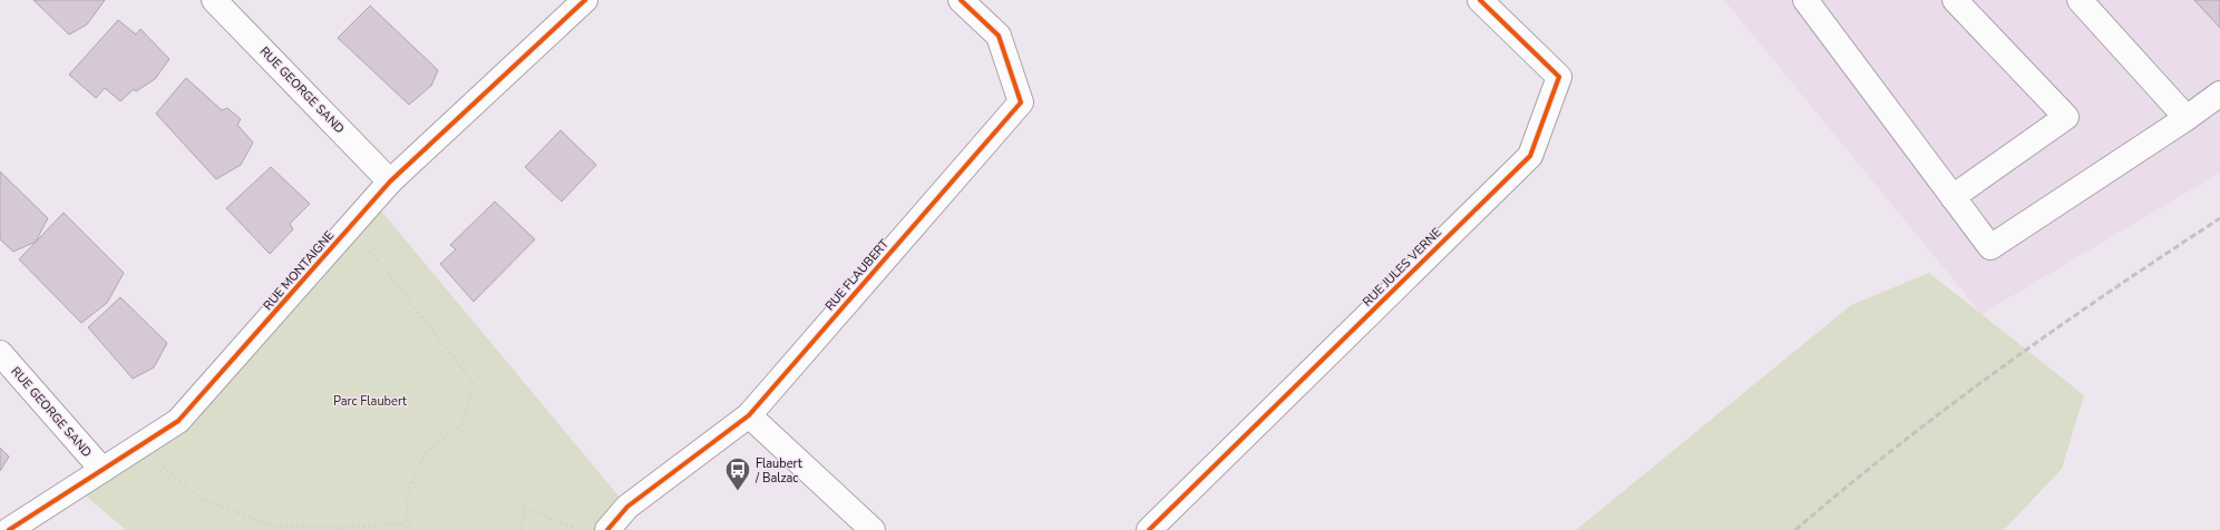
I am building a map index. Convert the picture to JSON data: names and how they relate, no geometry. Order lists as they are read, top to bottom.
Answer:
{
  "streets": {
    "street": [
      "RUE GEORGE SAND",
      "RUE JULES VERNE",
      "RUE MONTAIGNE",
      "RUE FLAUBERT"
    ]
  },
  "crossings": [
    ["RUE GEORGE SAND", "RUE MONTAIGNE"]
  ],
  "parks": ["Parc Flaubert"],
  "places": {
    "bus stop": ["Flaubert / Balzac"]
  }
}
